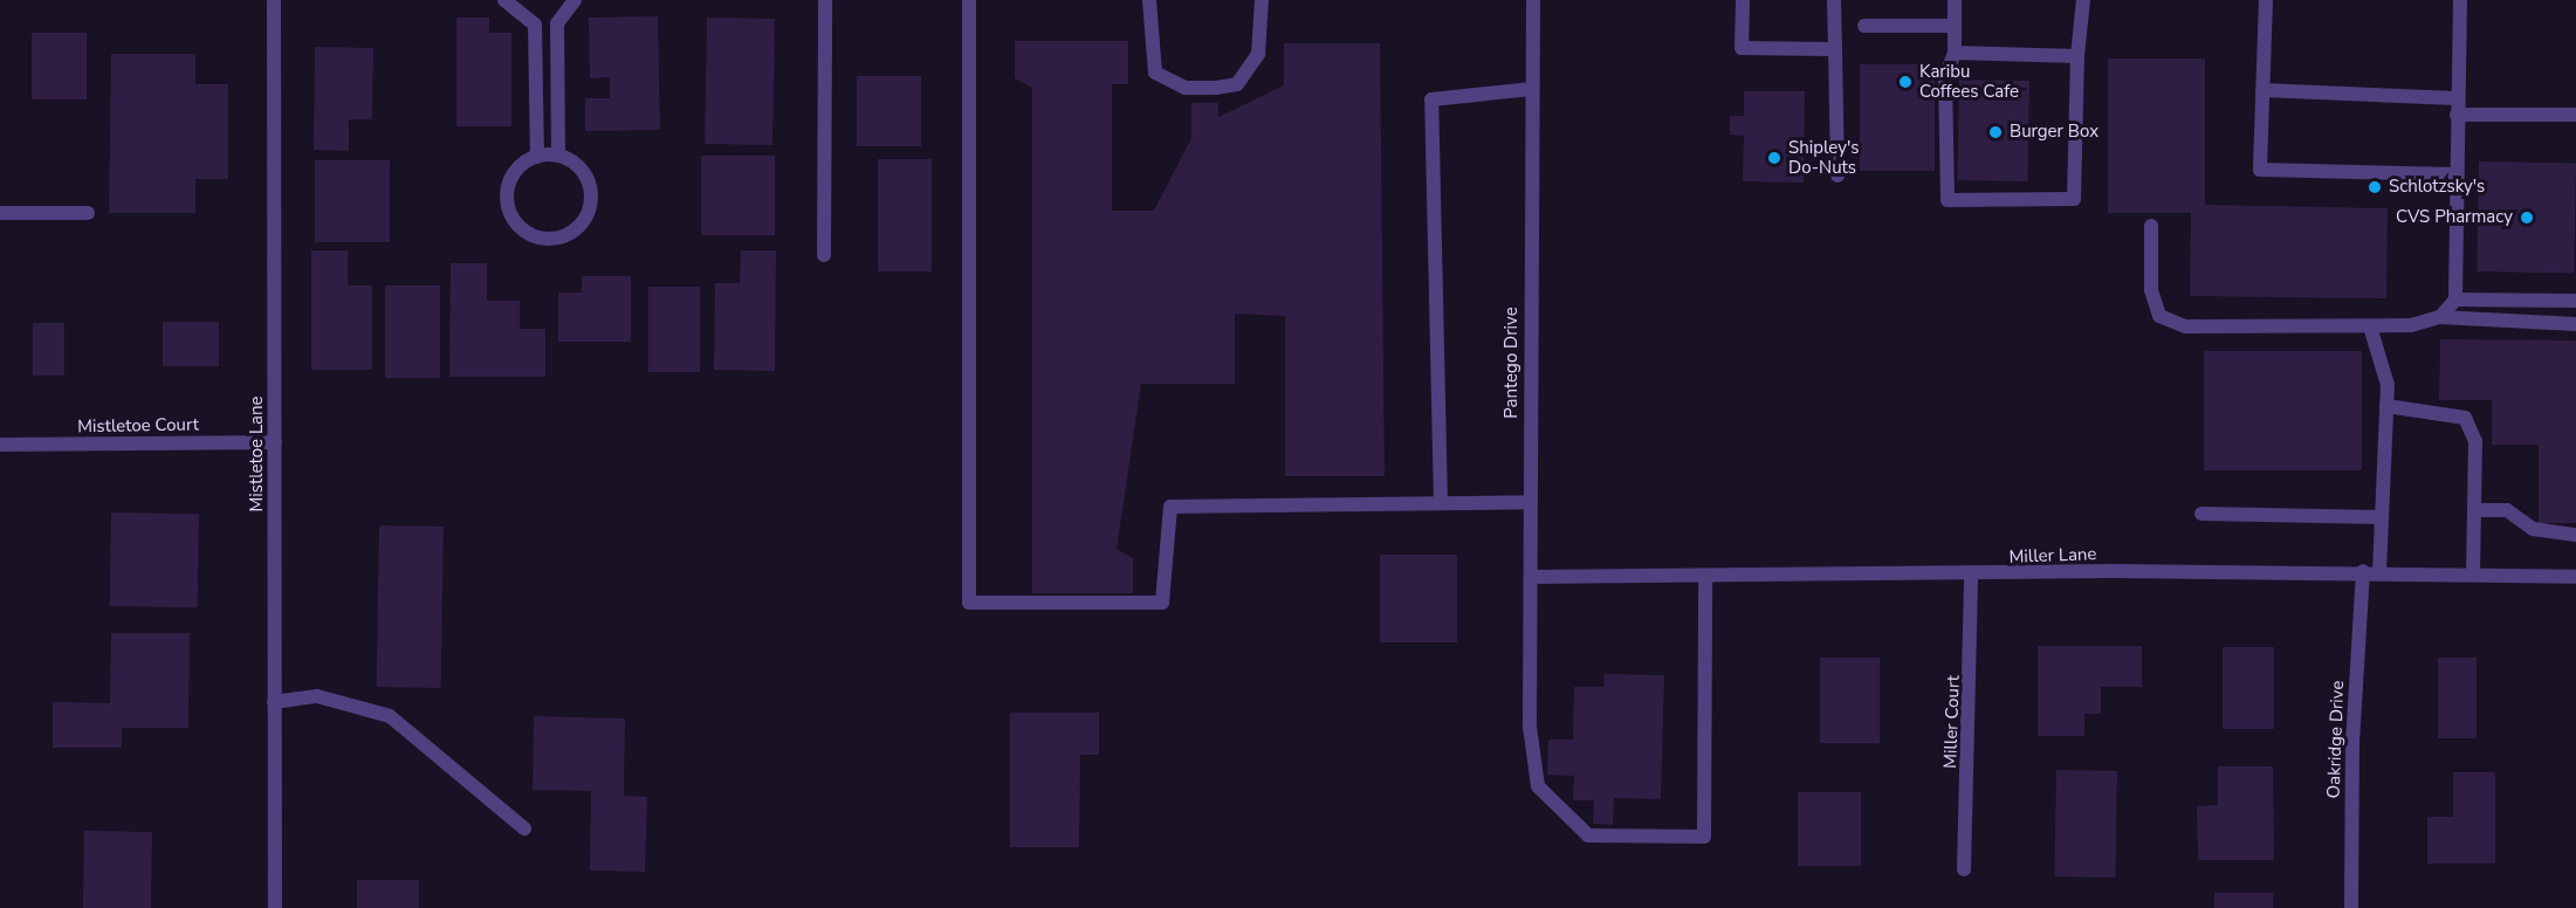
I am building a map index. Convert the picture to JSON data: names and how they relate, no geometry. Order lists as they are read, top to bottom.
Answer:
{
  "streets": {
    "street": [
      "Pantego Drive",
      "Mistletoe Court",
      "Mistletoe Lane",
      "Miller Lane",
      "Miller Court",
      "Oakridge Drive"
    ]
  },
  "crossings": [
    ["Pantego Drive", "Miller Lane"],
    ["Mistletoe Court", "Mistletoe Lane"],
    ["Miller Lane", "Miller Court"],
    ["Miller Lane", "Oakridge Drive"]
  ],
  "places": [
    "Karibu Coffees Cafe",
    "Burger Box",
    "Shipley's Do-Nuts",
    "Schlotzsky's",
    "CVS Pharmacy"
  ]
}
